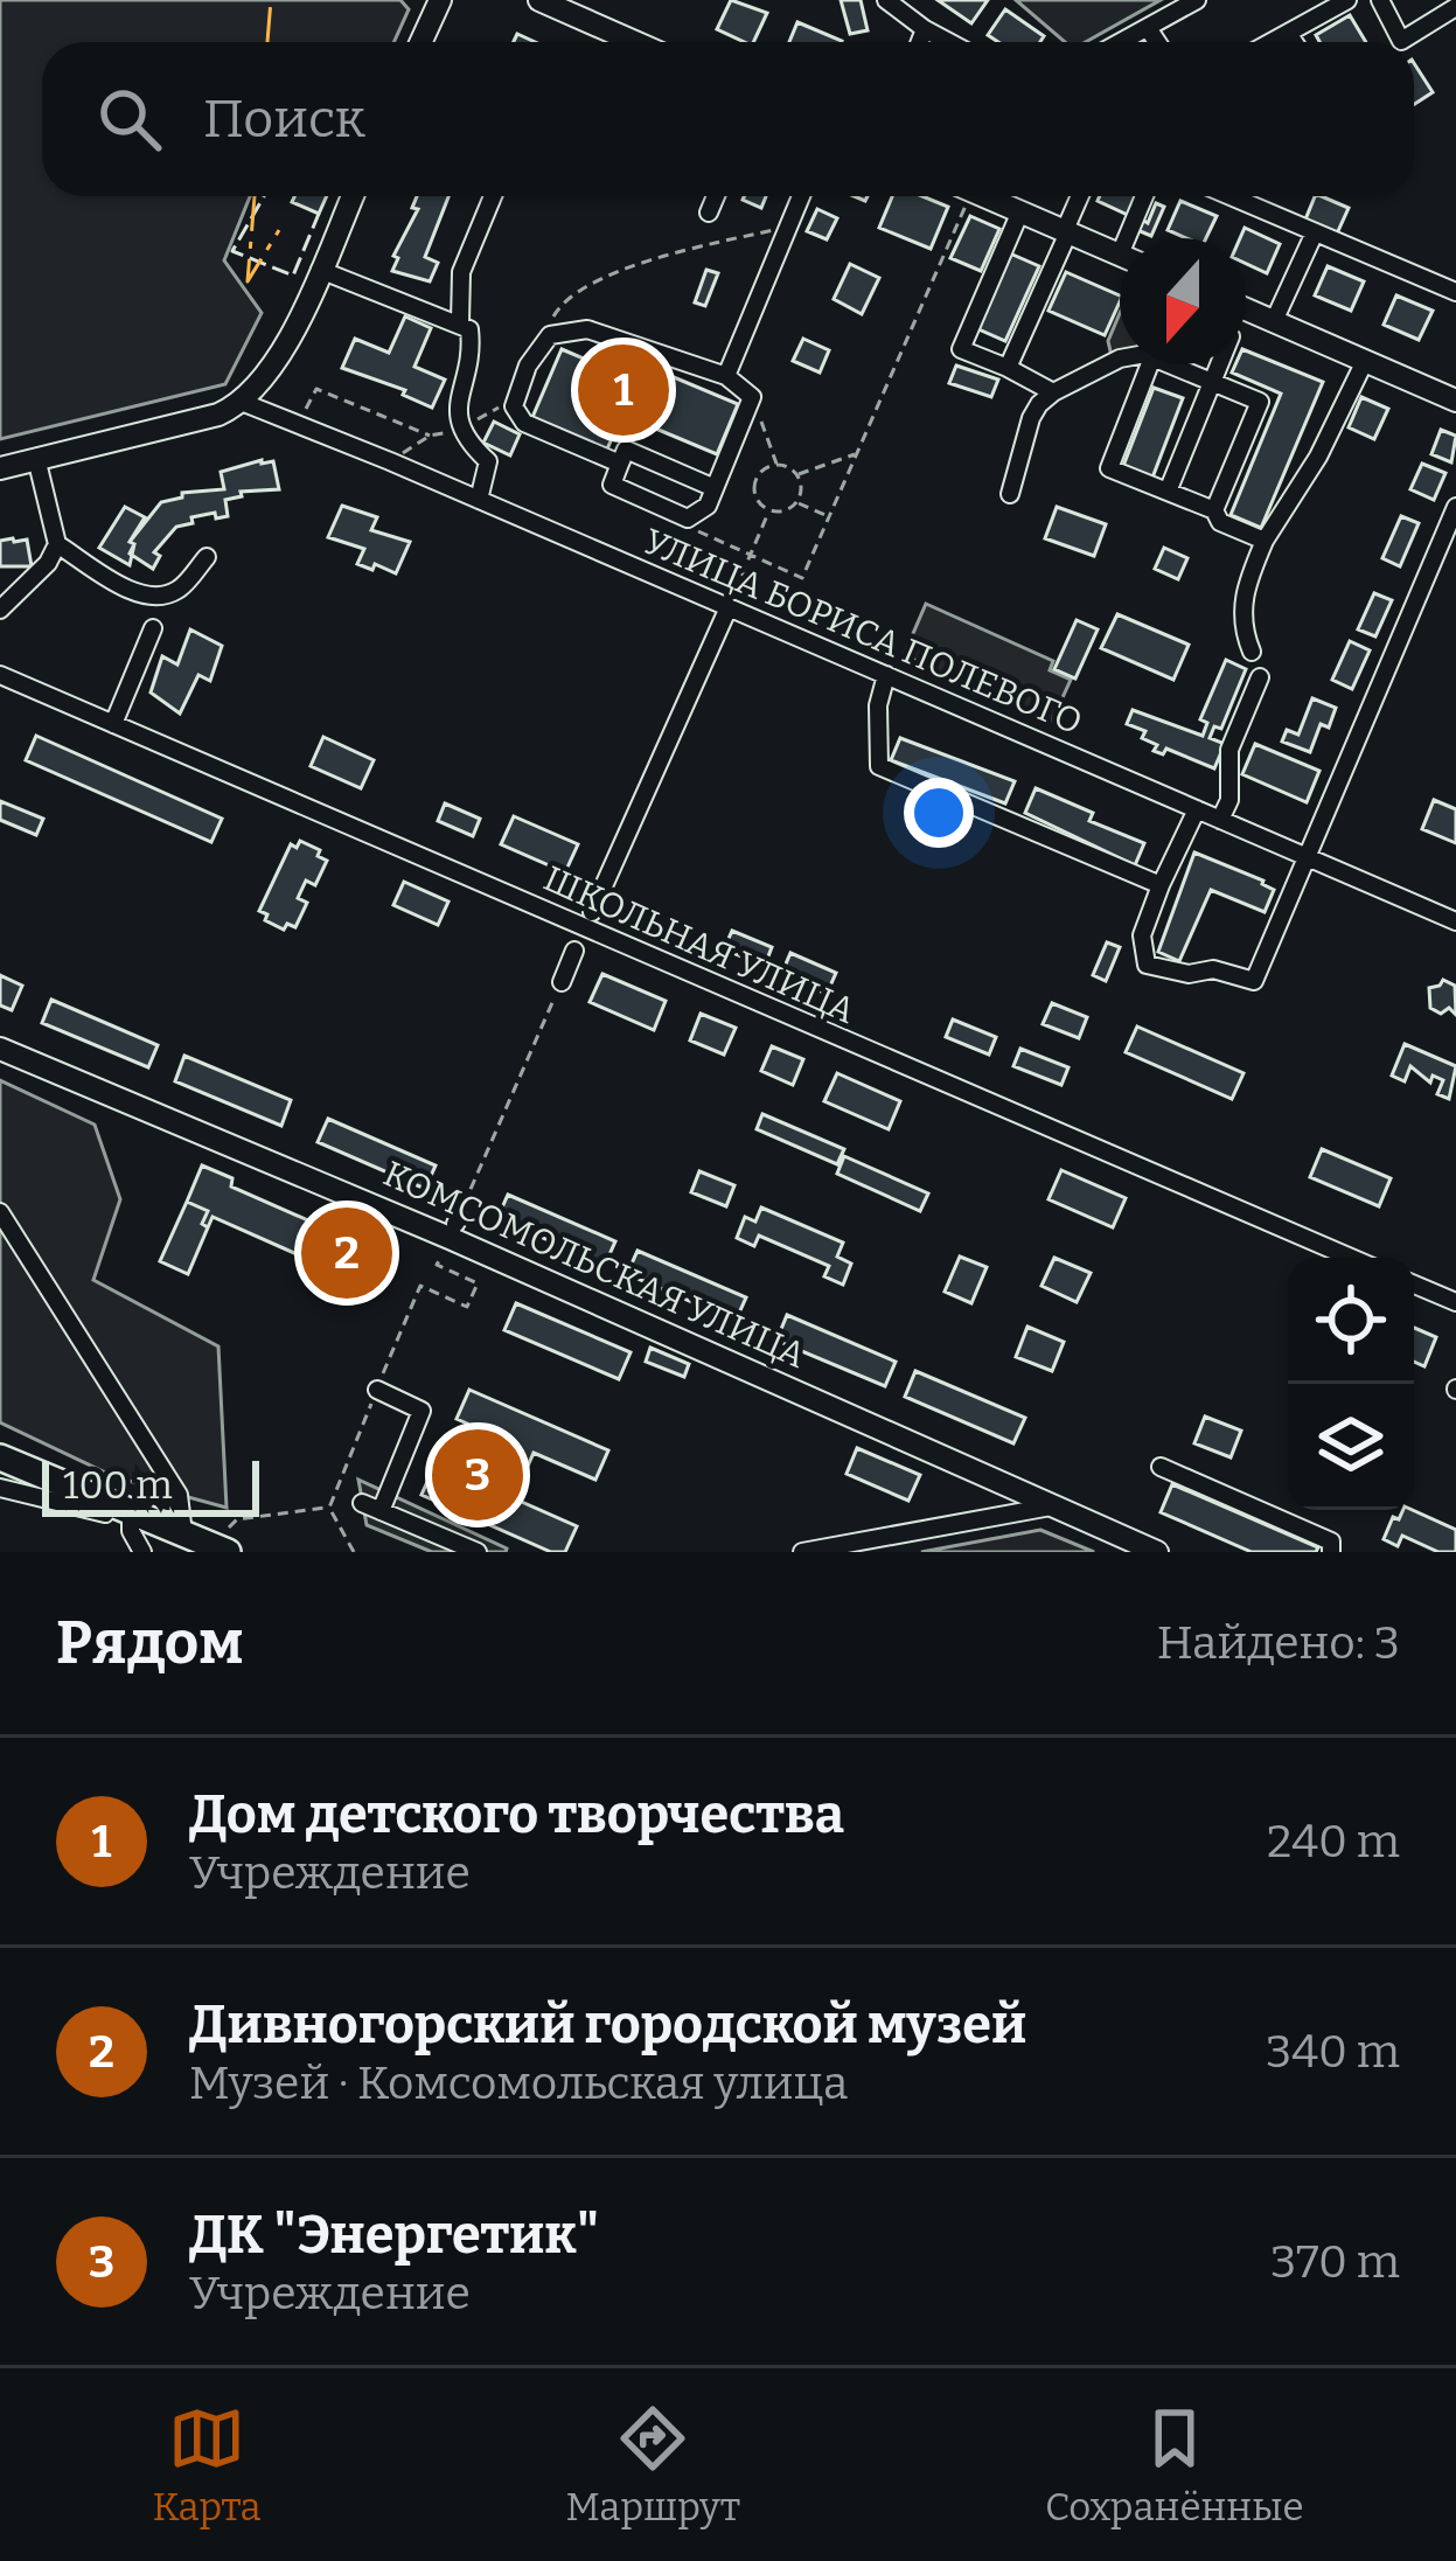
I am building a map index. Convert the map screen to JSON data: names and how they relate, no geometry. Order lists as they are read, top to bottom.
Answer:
{
  "streets": {
    "main road": ["КОМСОМОЛЬСКАЯ УЛИЦА"],
    "street": ["УЛИЦА БОРИСА ПОЛЕВОГО", "ШКОЛЬНАЯ УЛИЦА"]
  },
  "scale_bar": "100 m",
  "north": "bottom",
  "page": {
    "search": "Поиск",
    "pins": ["1", "2", "3"],
    "scale": "100 m",
    "heading": ["Рядом", "Найдено: 3"],
    "list": [
      {
        "mark": "1",
        "name": "Дом детского творчества",
        "note": "Учреждение",
        "value": "240 m"
      },
      {
        "mark": "2",
        "name": "Дивногорский городской музей",
        "note": "Музей · Комсомольская улица",
        "value": "340 m"
      },
      {
        "mark": "3",
        "name": "ДК \"Энергетик\"",
        "note": "Учреждение",
        "value": "370 m"
      }
    ],
    "nav": ["Карта", "Маршрут", "Сохранённые"]
  }
}
